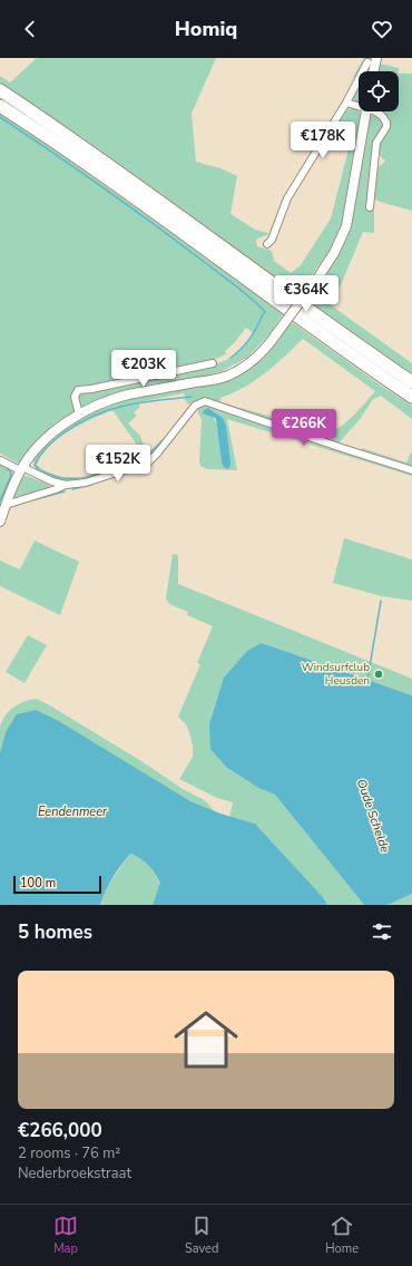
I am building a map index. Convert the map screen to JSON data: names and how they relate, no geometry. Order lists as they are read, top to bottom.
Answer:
{
  "water": ["Eendenmeer", "Oude Schelde"],
  "places": ["Windsurfclub Heusden"],
  "scale_bar": "100 m",
  "page": {
    "header": "Homiq",
    "price": [
      "€178K",
      "€364K",
      "€203K",
      "€266K",
      "€152K"
    ],
    "scale": "100 m",
    "heading": "5 homes",
    "list": [
      {
        "name": "€266,000",
        "note": "2 rooms · 76 m² · Nederbroekstraat"
      }
    ],
    "tabs": ["Map", "Saved", "Home"]
  }
}
